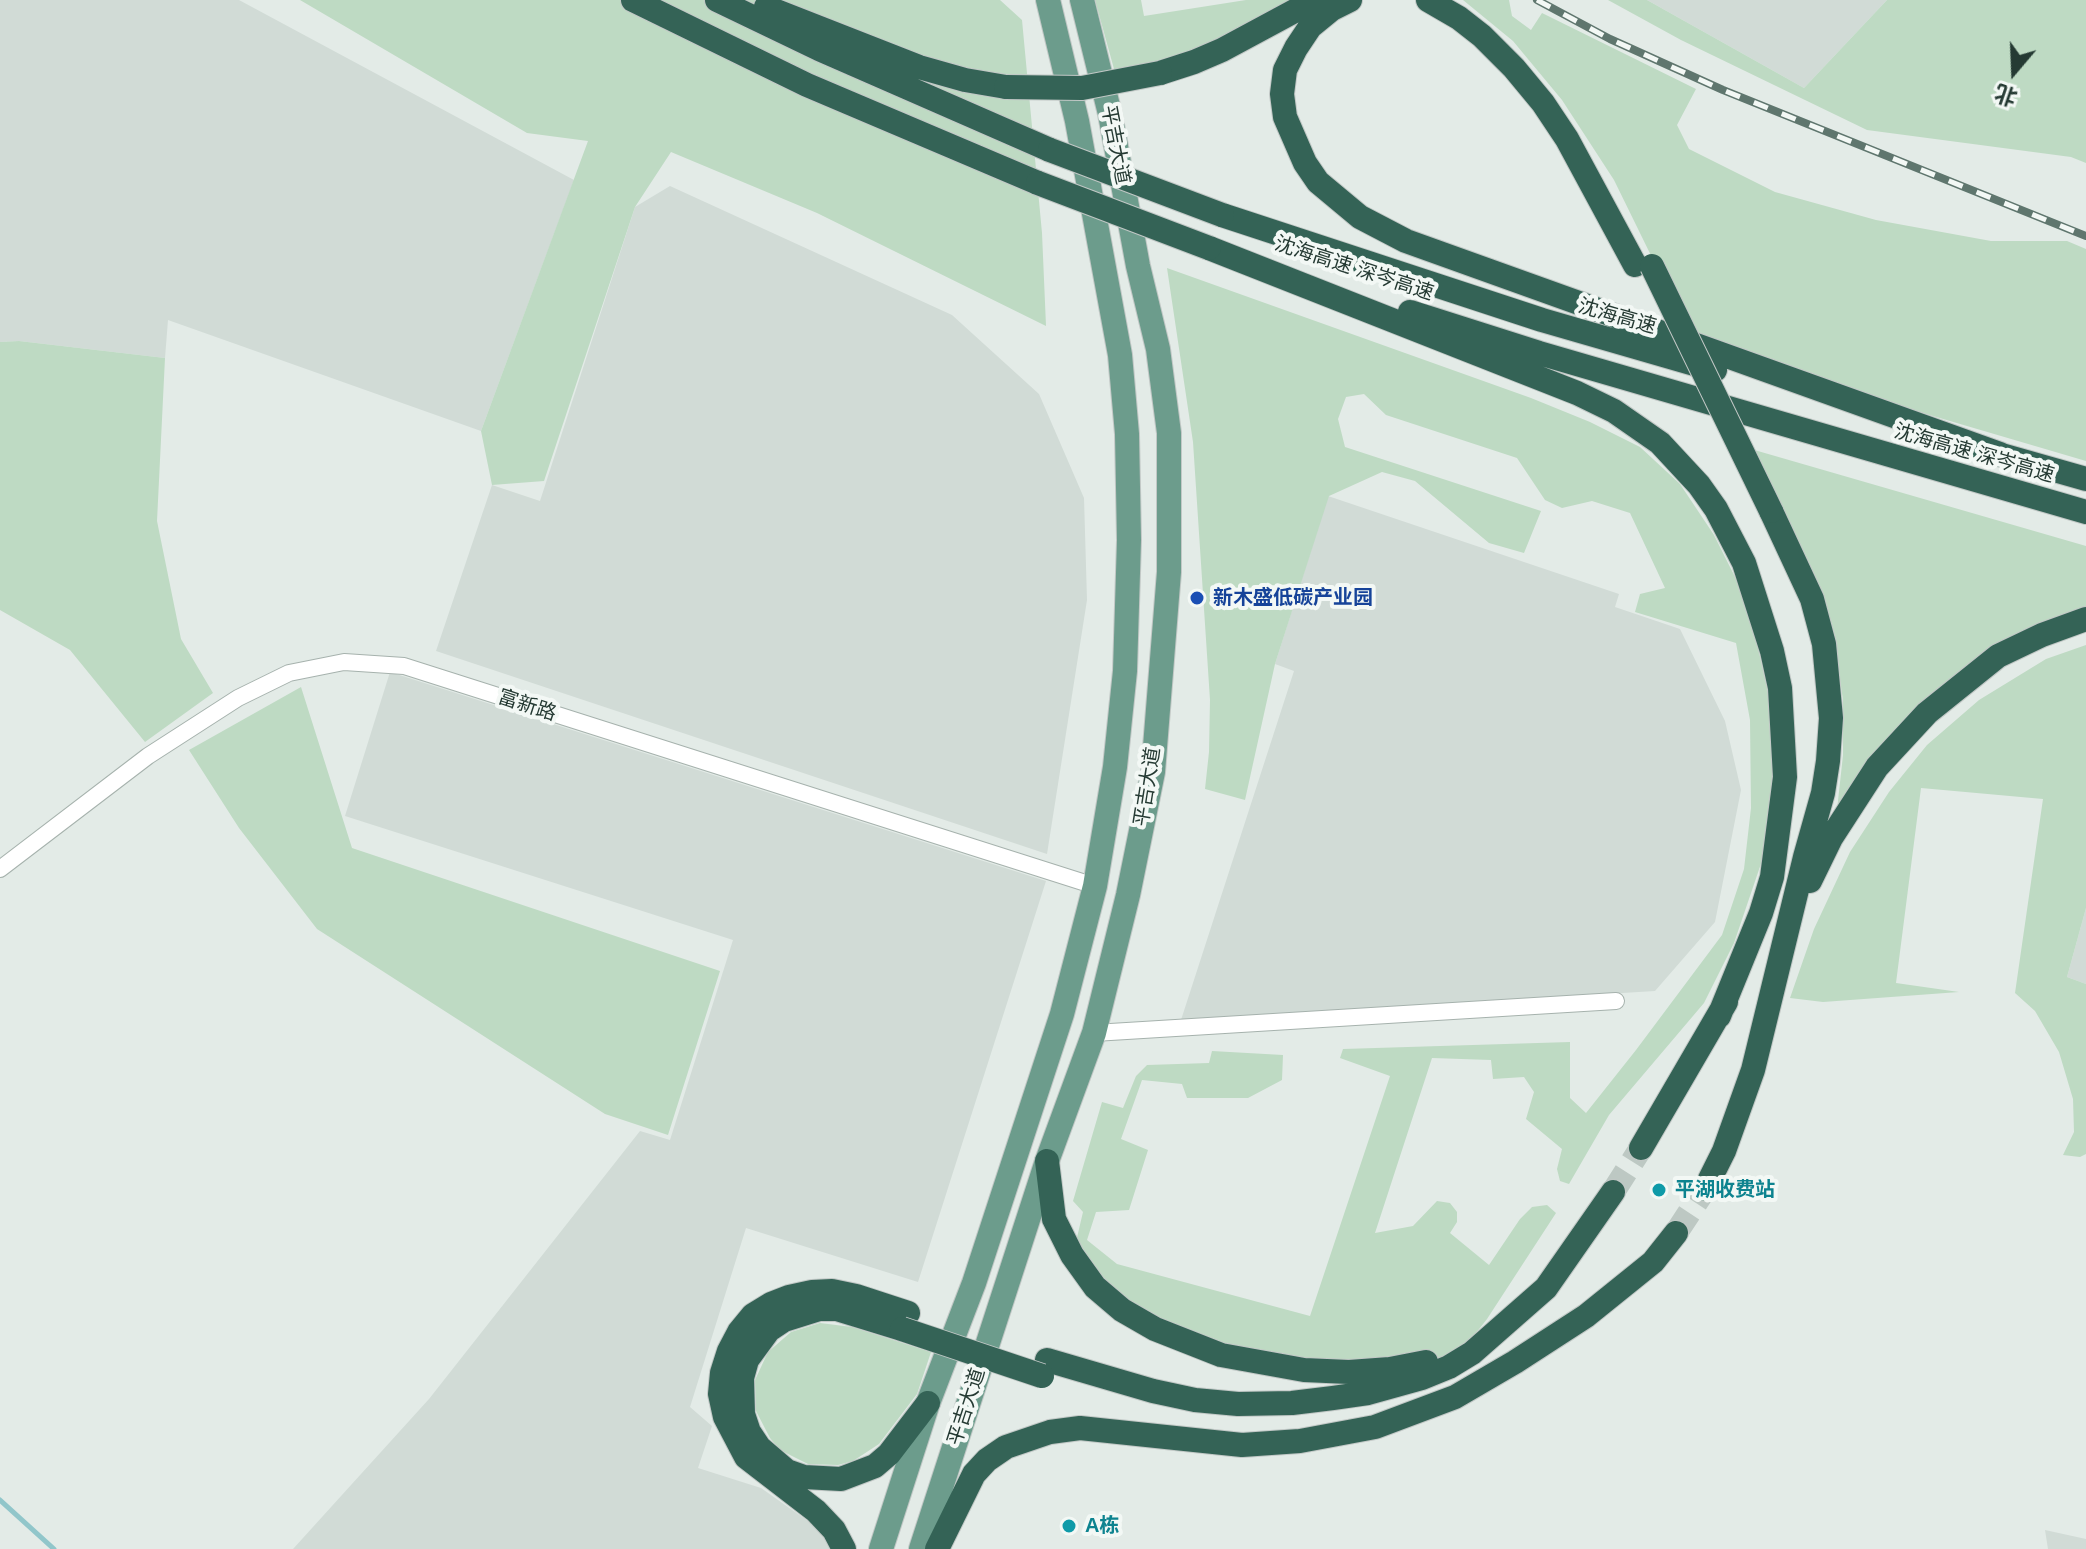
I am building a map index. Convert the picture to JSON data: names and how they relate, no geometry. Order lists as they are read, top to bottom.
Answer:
{
  "streets": {
    "highway": ["沈海高速 深岑高速", "沈海高速"],
    "main road": ["平吉大道"],
    "street": ["富新路"]
  },
  "crossings": [
    ["平吉大道", "富新路"],
    ["沈海高速 深岑高速", "沈海高速"]
  ],
  "places": ["新木盛低碳产业园", "平湖收费站", "A栋"],
  "north": "bottom"
}
